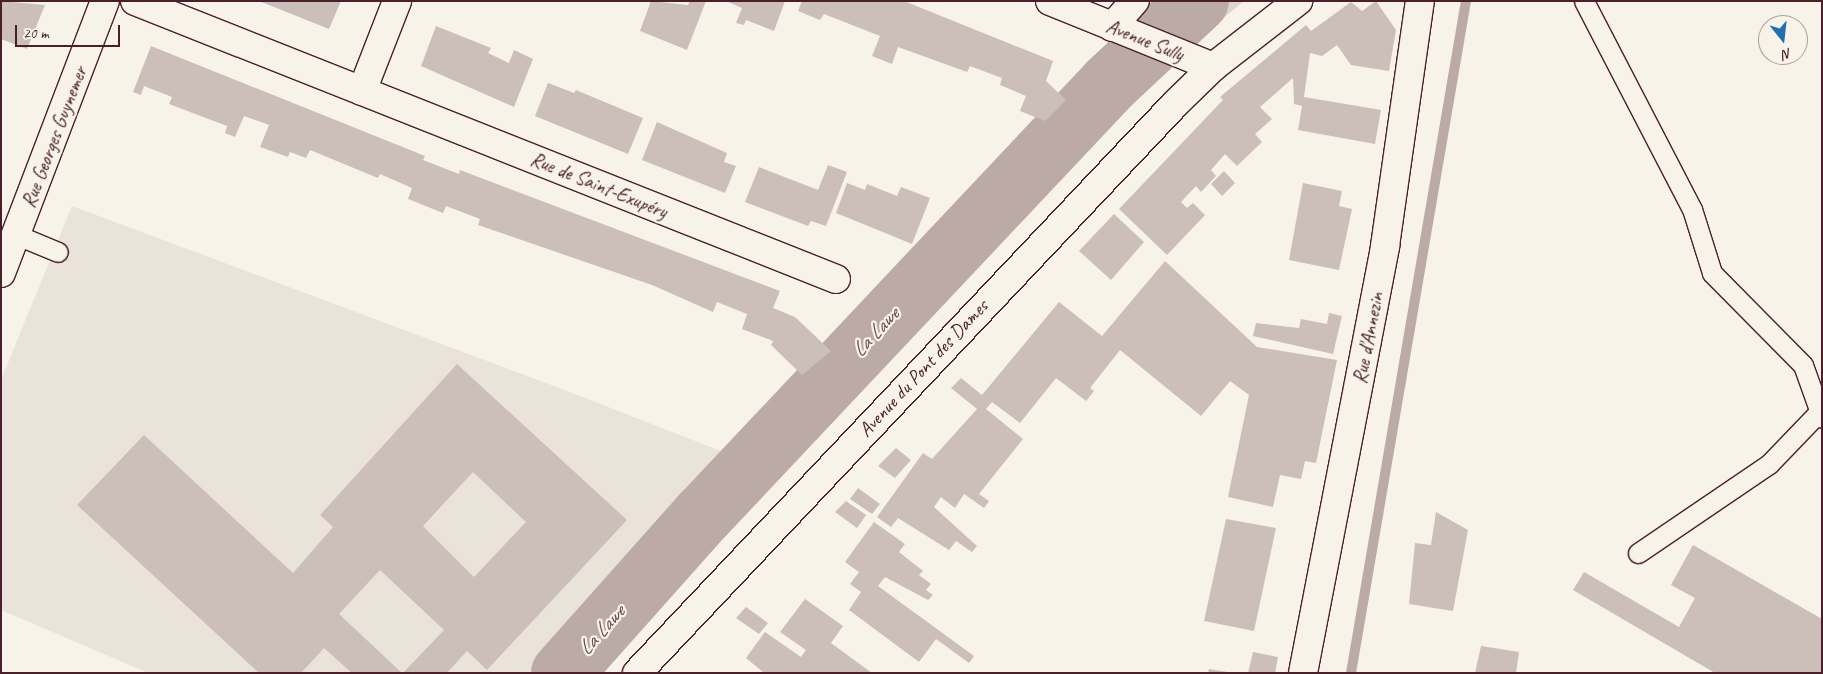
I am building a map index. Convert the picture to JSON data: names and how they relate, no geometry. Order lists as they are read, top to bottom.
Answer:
{
  "streets": {
    "street": [
      "Avenue Sully",
      "Rue Georges Guynemer",
      "Rue de Saint-Exupéry",
      "Rue d'Annezin",
      "Avenue du Pont des Dames"
    ]
  },
  "crossings": [
    ["Avenue Sully", "Avenue du Pont des Dames"]
  ],
  "water": ["La Lawe"],
  "scale_bar": "20 m",
  "north": "bottom"
}
